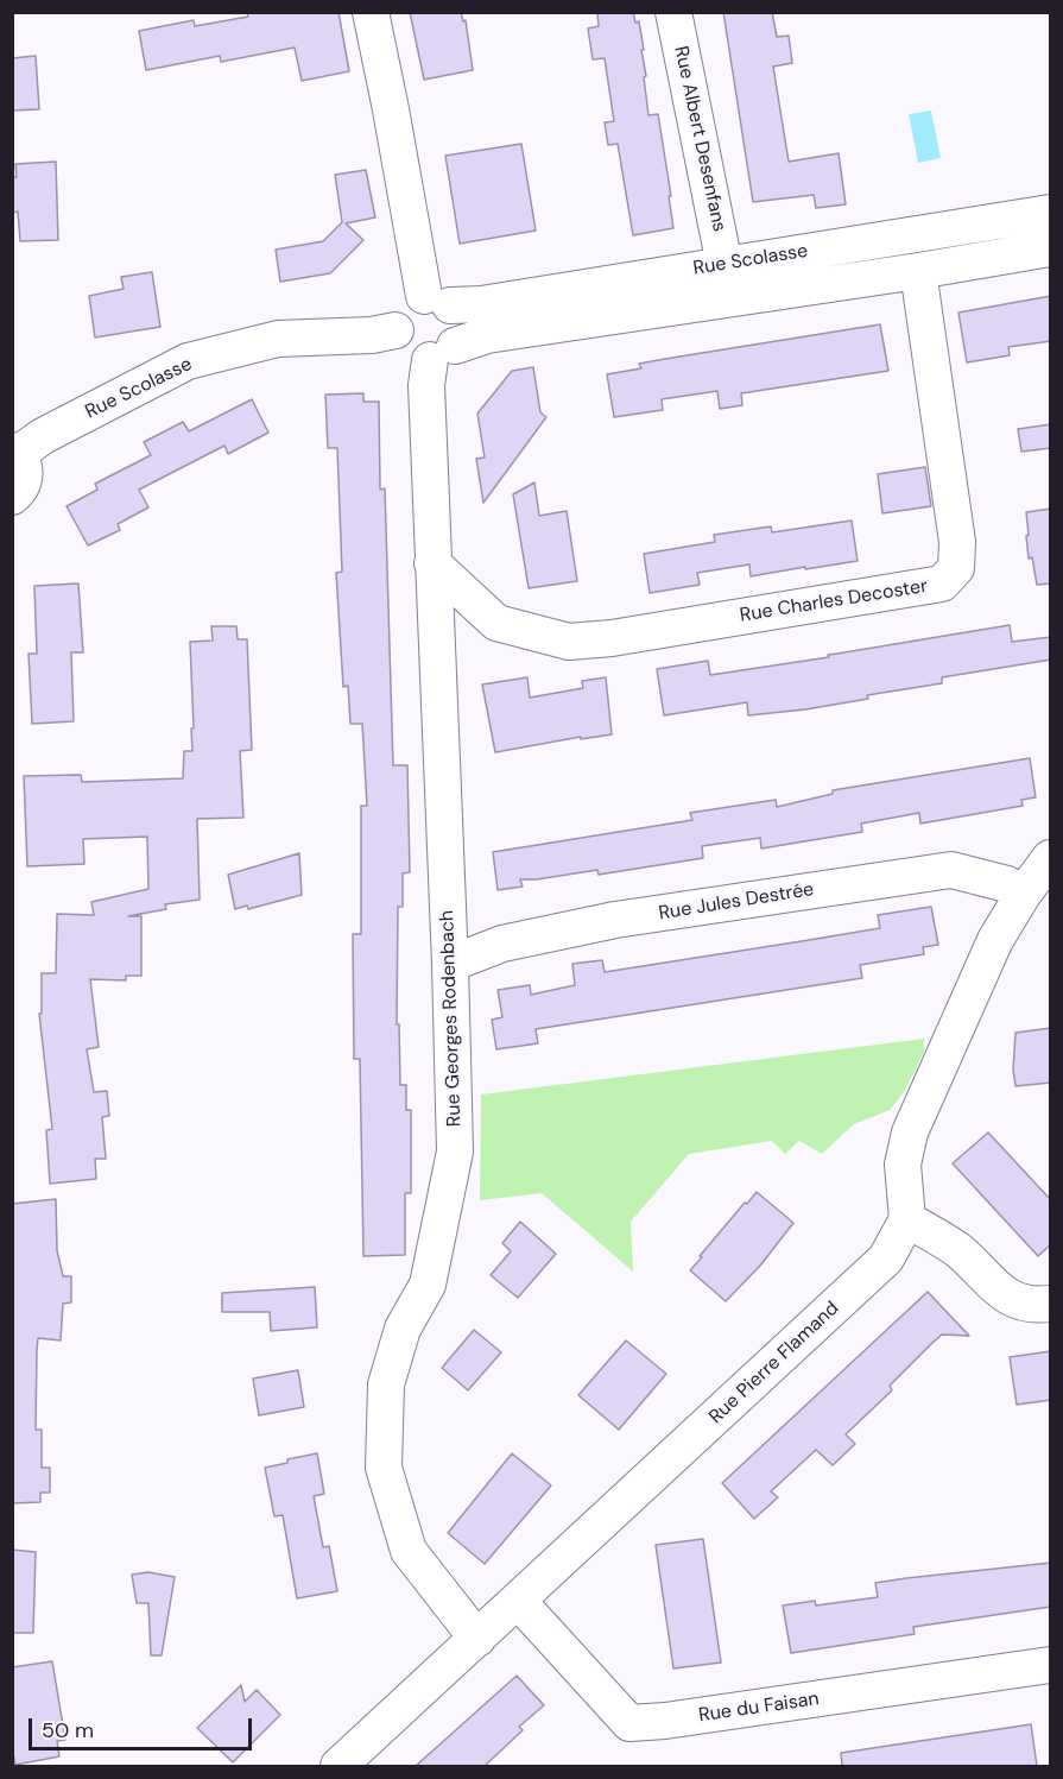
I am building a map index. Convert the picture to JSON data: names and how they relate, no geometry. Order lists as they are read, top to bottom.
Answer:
{
  "streets": {
    "street": [
      "Rue Albert Desenfans",
      "Rue Scolasse",
      "Rue Charles Decoster",
      "Rue Jules Destrée",
      "Rue Georges Rodenbach",
      "Rue Pierre Flamand",
      "Rue du Faisan"
    ]
  },
  "crossings": [
    ["Rue Albert Desenfans", "Rue Scolasse"],
    ["Rue Scolasse", "Rue Charles Decoster"],
    ["Rue Scolasse", "Rue Georges Rodenbach"],
    ["Rue Charles Decoster", "Rue Georges Rodenbach"],
    ["Rue Jules Destrée", "Rue Georges Rodenbach"],
    ["Rue Georges Rodenbach", "Rue Pierre Flamand"],
    ["Rue Pierre Flamand", "Rue du Faisan"]
  ],
  "scale_bar": "50 m"
}
